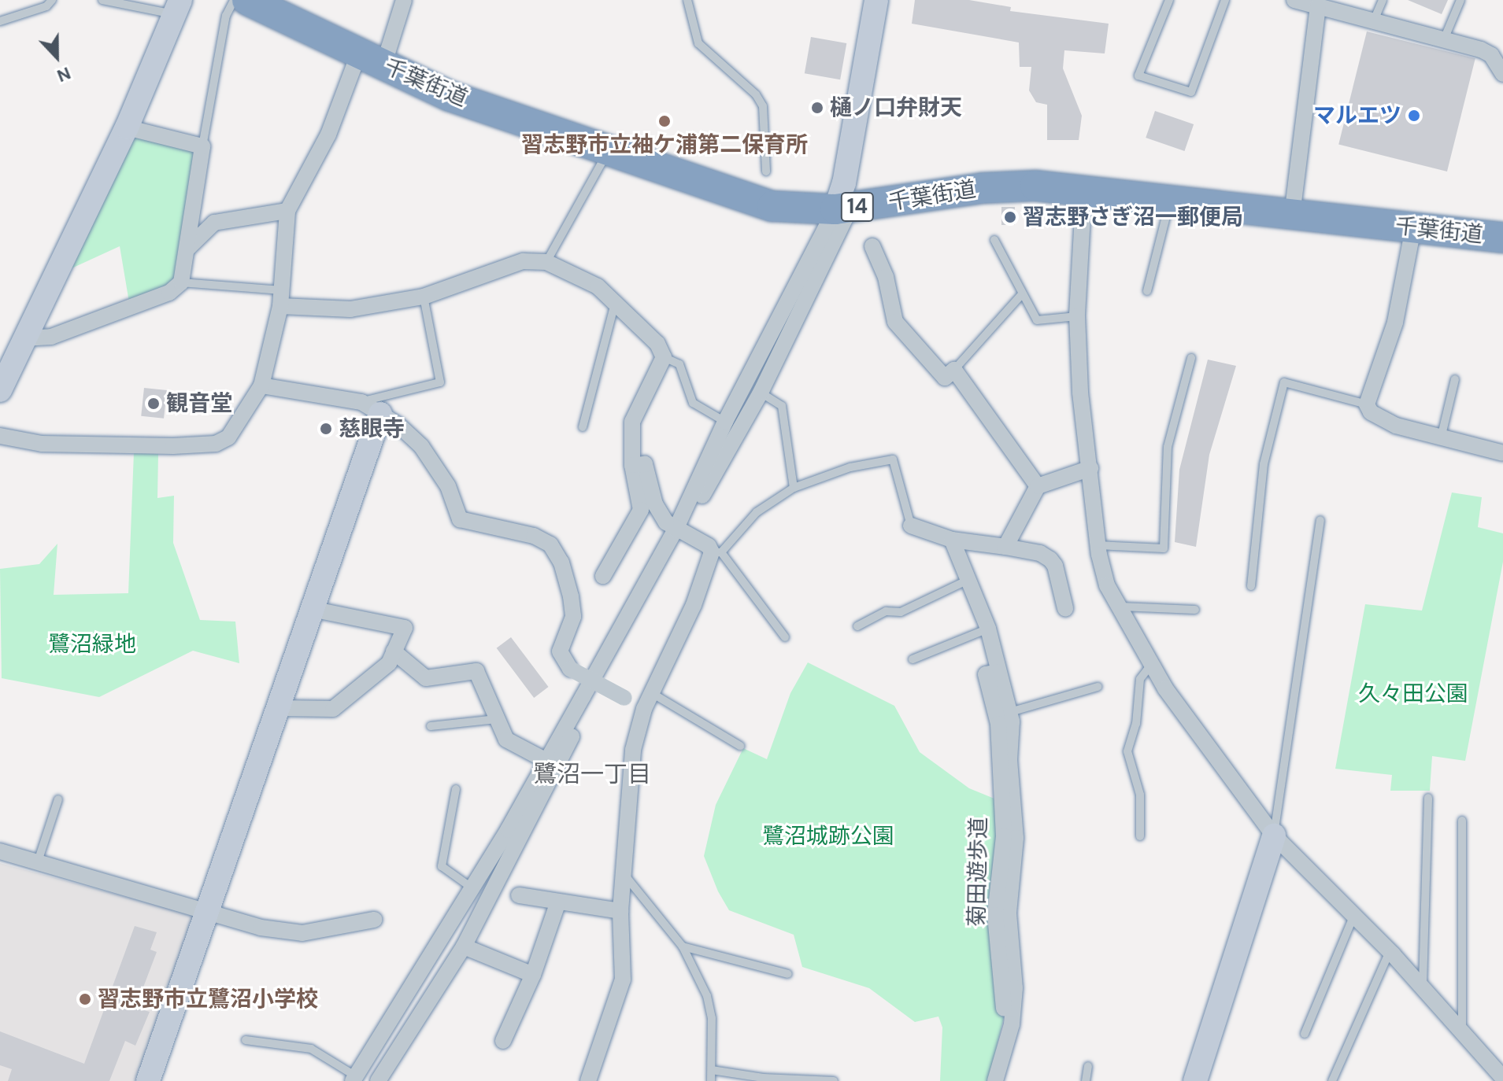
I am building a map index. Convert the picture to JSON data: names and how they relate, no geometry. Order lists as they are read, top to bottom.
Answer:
{
  "streets": {
    "highway": ["千葉街道", "14"],
    "street": ["菊田遊歩道"]
  },
  "districts": ["鷺沼一丁目"],
  "parks": ["鷺沼緑地", "久々田公園", "鷺沼城跡公園"],
  "places": [
    "樋ノ口弁財天",
    "マルエツ",
    "習志野市立袖ケ浦第二保育所",
    "習志野さぎ沼一郵便局",
    "観音堂",
    "慈眼寺",
    "習志野市立鷺沼小学校"
  ],
  "north": "bottom"
}
